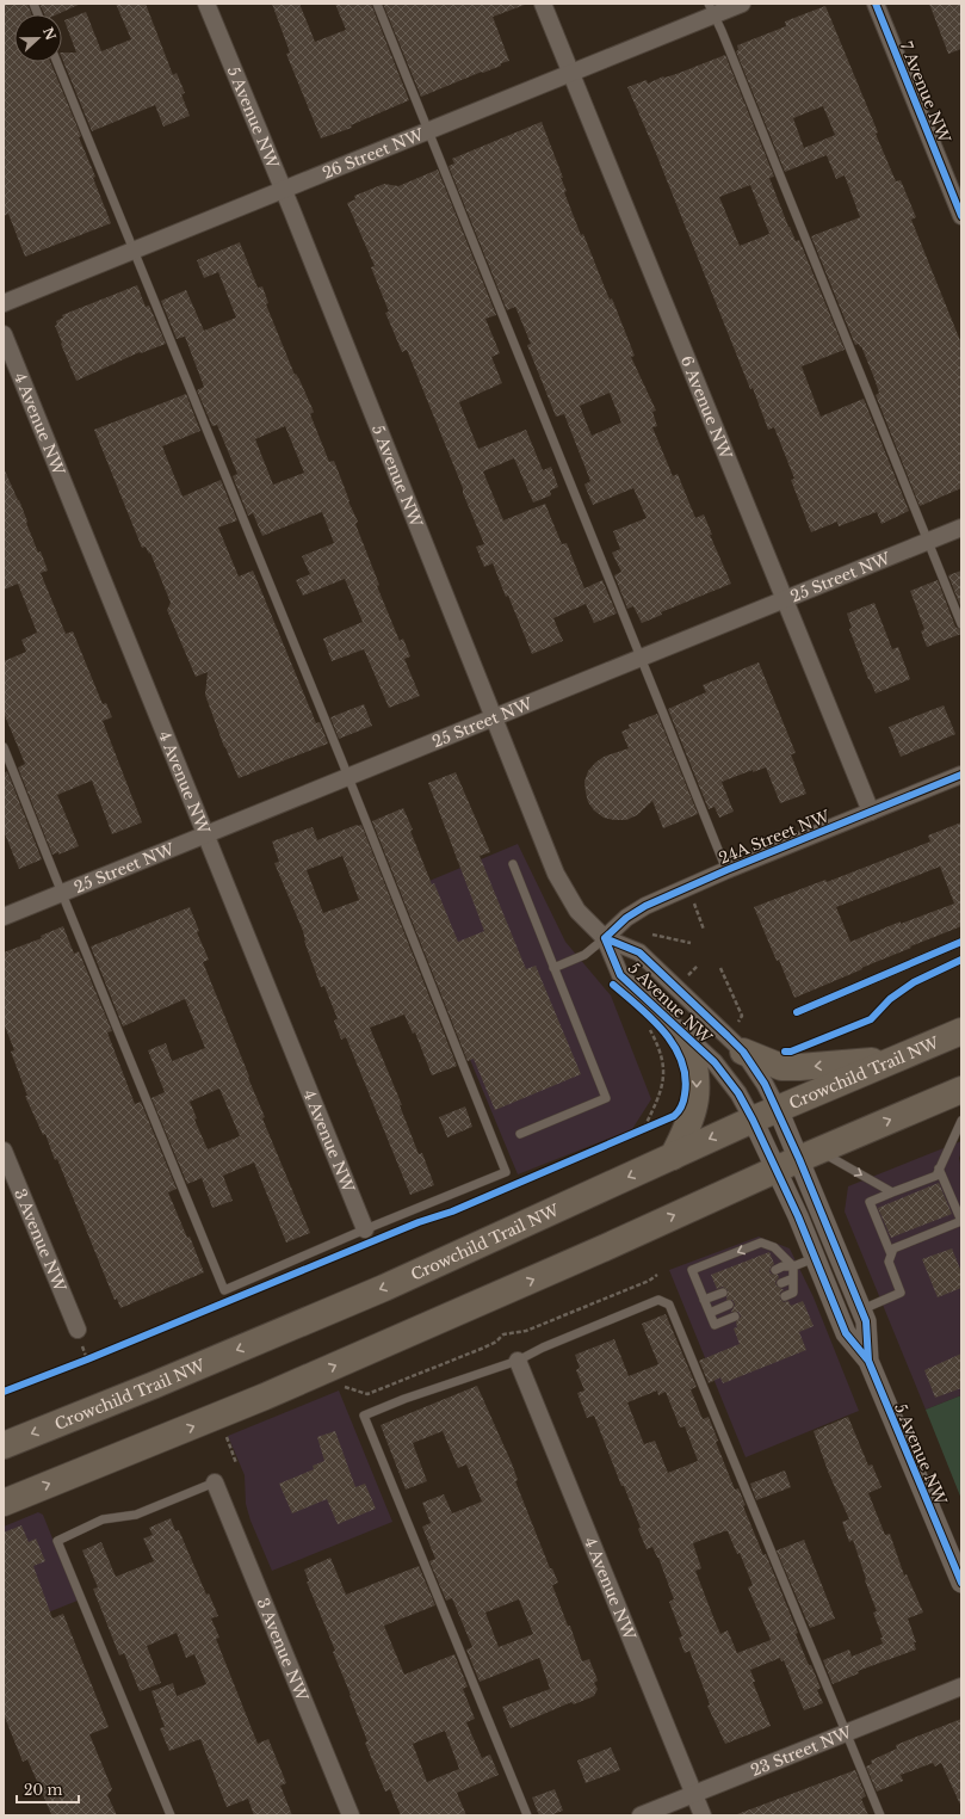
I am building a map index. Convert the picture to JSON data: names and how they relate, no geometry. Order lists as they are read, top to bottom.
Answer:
{
  "streets": {
    "highway": ["Crowchild Trail NW"],
    "street": [
      "7 Avenue NW",
      "5 Avenue NW",
      "26 Street NW",
      "6 Avenue NW",
      "4 Avenue NW",
      "25 Street NW",
      "24A Street NW",
      "3 Avenue NW",
      "23 Street NW"
    ]
  },
  "crossings": [
    ["5 Avenue NW", "26 Street NW"],
    ["5 Avenue NW", "25 Street NW"],
    ["5 Avenue NW", "24A Street NW"],
    ["5 Avenue NW", "Crowchild Trail NW"],
    ["26 Street NW", "6 Avenue NW"],
    ["6 Avenue NW", "25 Street NW"],
    ["6 Avenue NW", "24A Street NW"],
    ["4 Avenue NW", "25 Street NW"],
    ["4 Avenue NW", "23 Street NW"]
  ],
  "scale_bar": "20 m",
  "north": "right"
}
